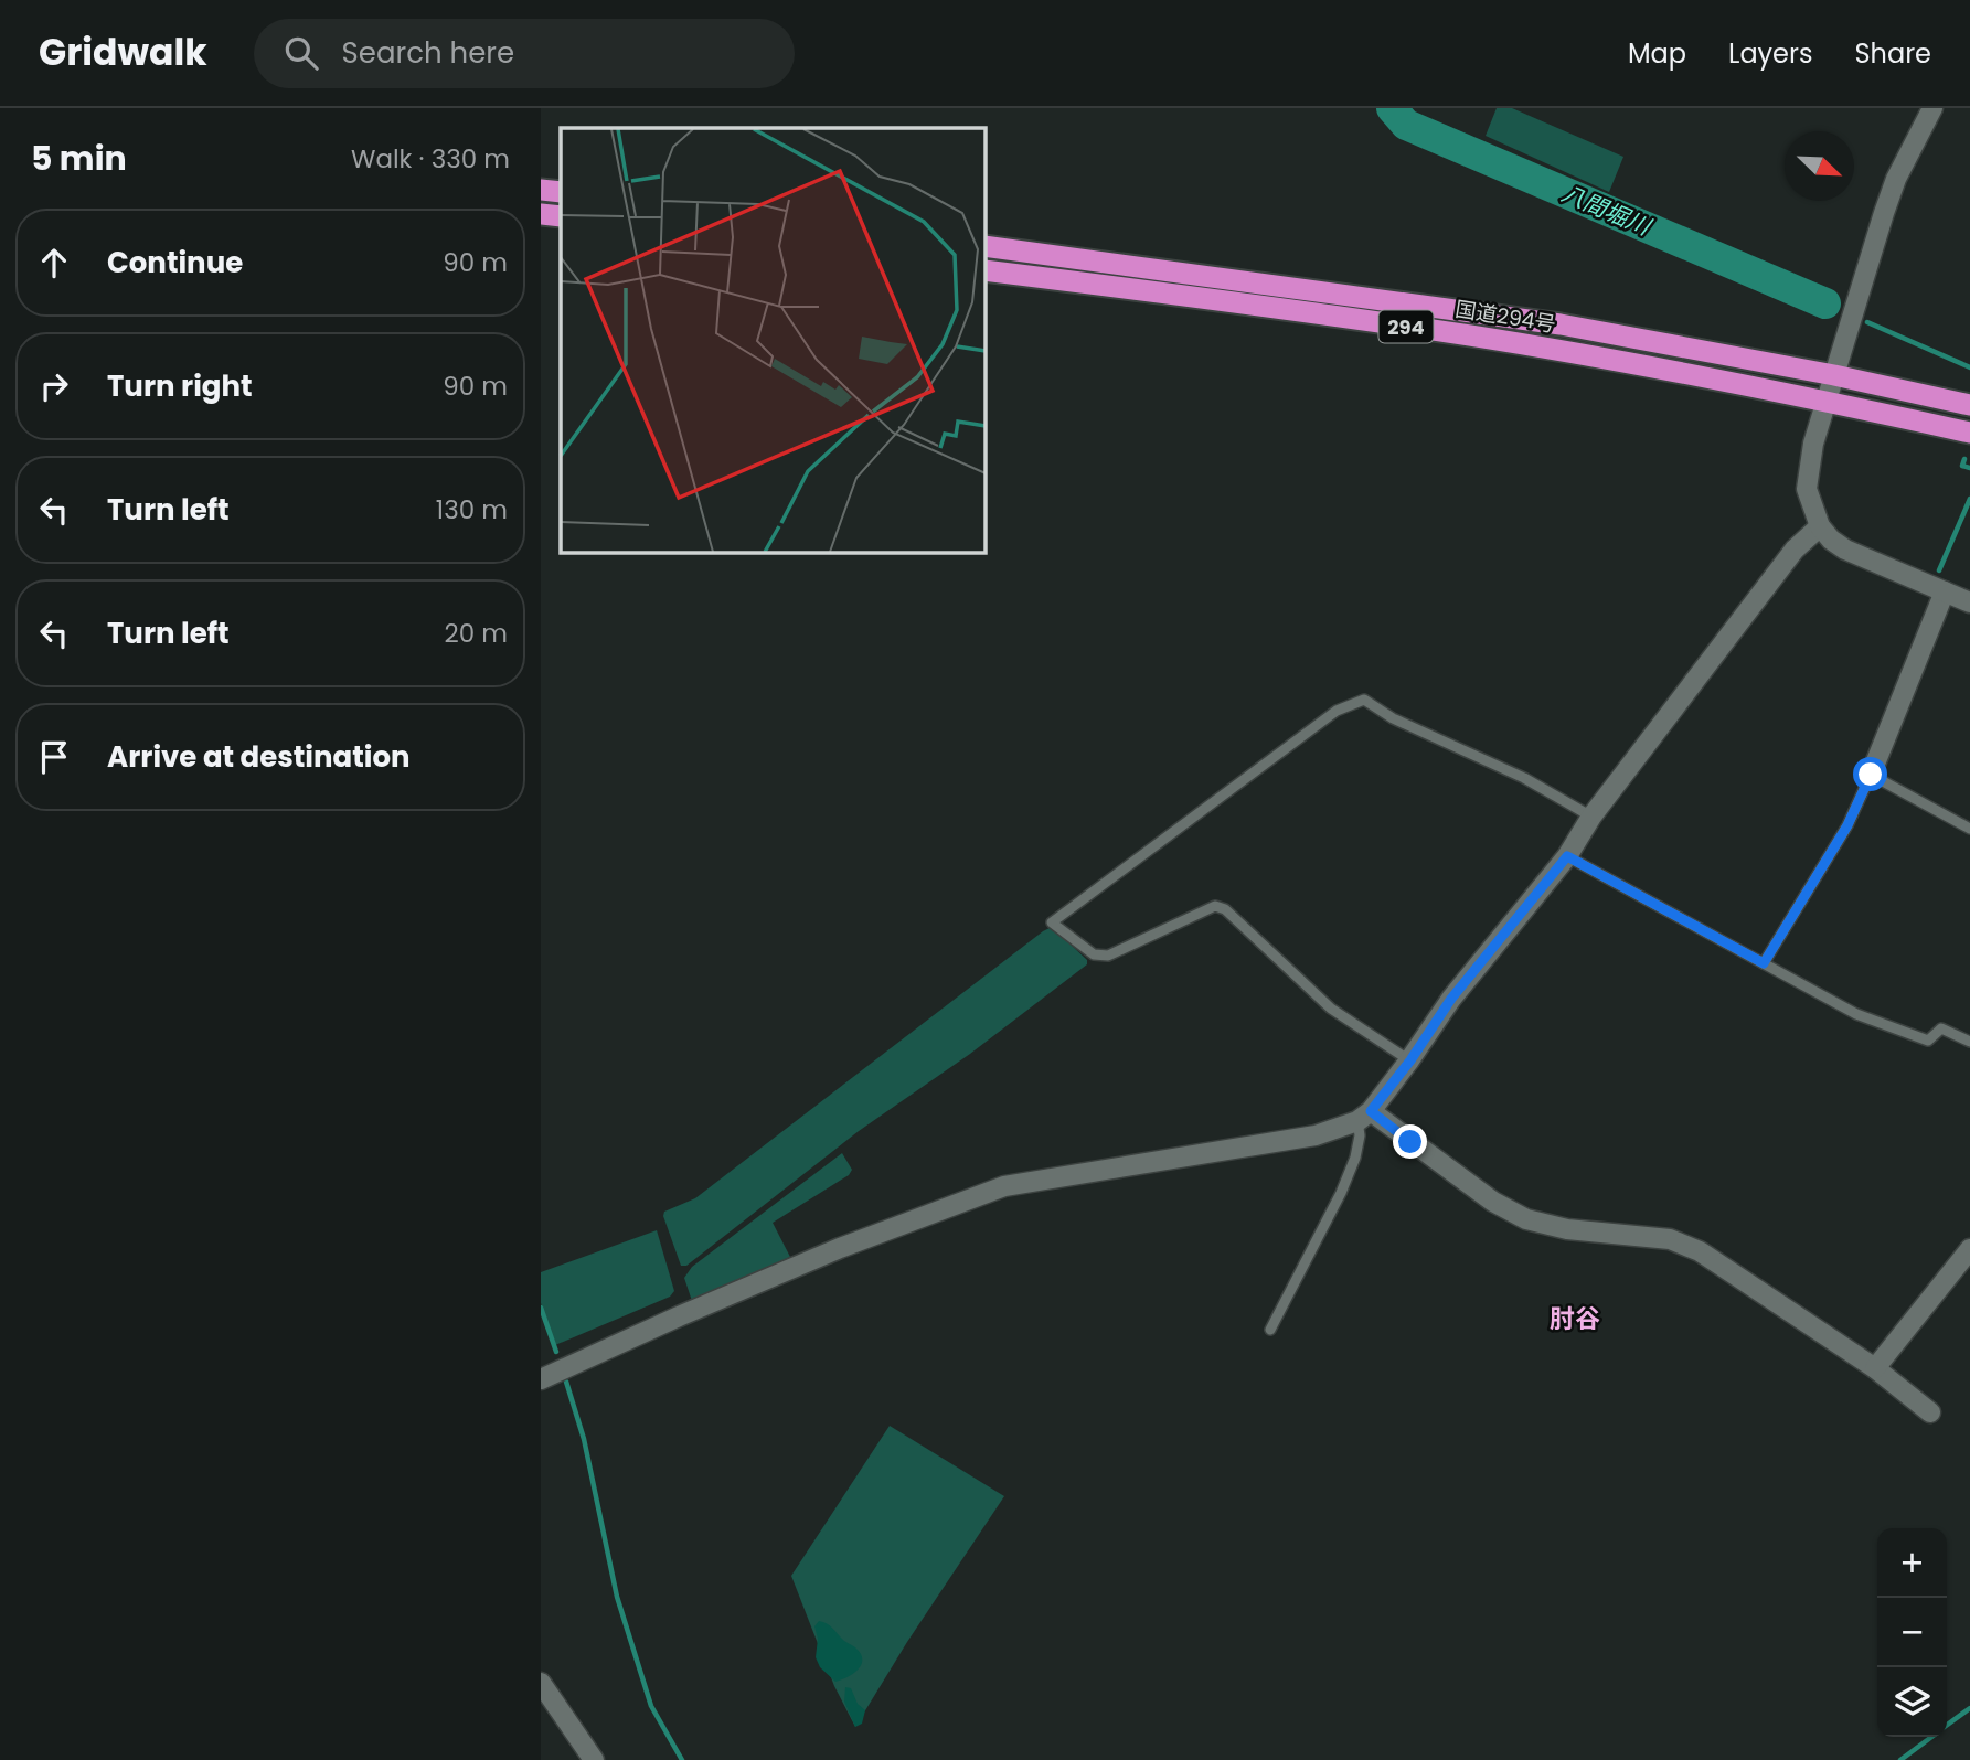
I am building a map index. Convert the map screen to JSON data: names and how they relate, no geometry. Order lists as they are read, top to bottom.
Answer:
{
  "streets": {
    "highway": ["国道294号", "294"]
  },
  "districts": ["肘谷"],
  "water": ["八間堀川"],
  "north": "bottom right",
  "page": {
    "header": "Gridwalk",
    "search": "Search here",
    "nav": ["Map", "Layers", "Share"],
    "heading": ["5 min", "Walk · 330 m"],
    "list": [
      ["Continue", "90 m"],
      ["Turn right", "90 m"],
      ["Turn left", "130 m"],
      ["Turn left", "20 m"],
      "Arrive at destination"
    ],
    "map_buttons": ["+", "−"]
  }
}
